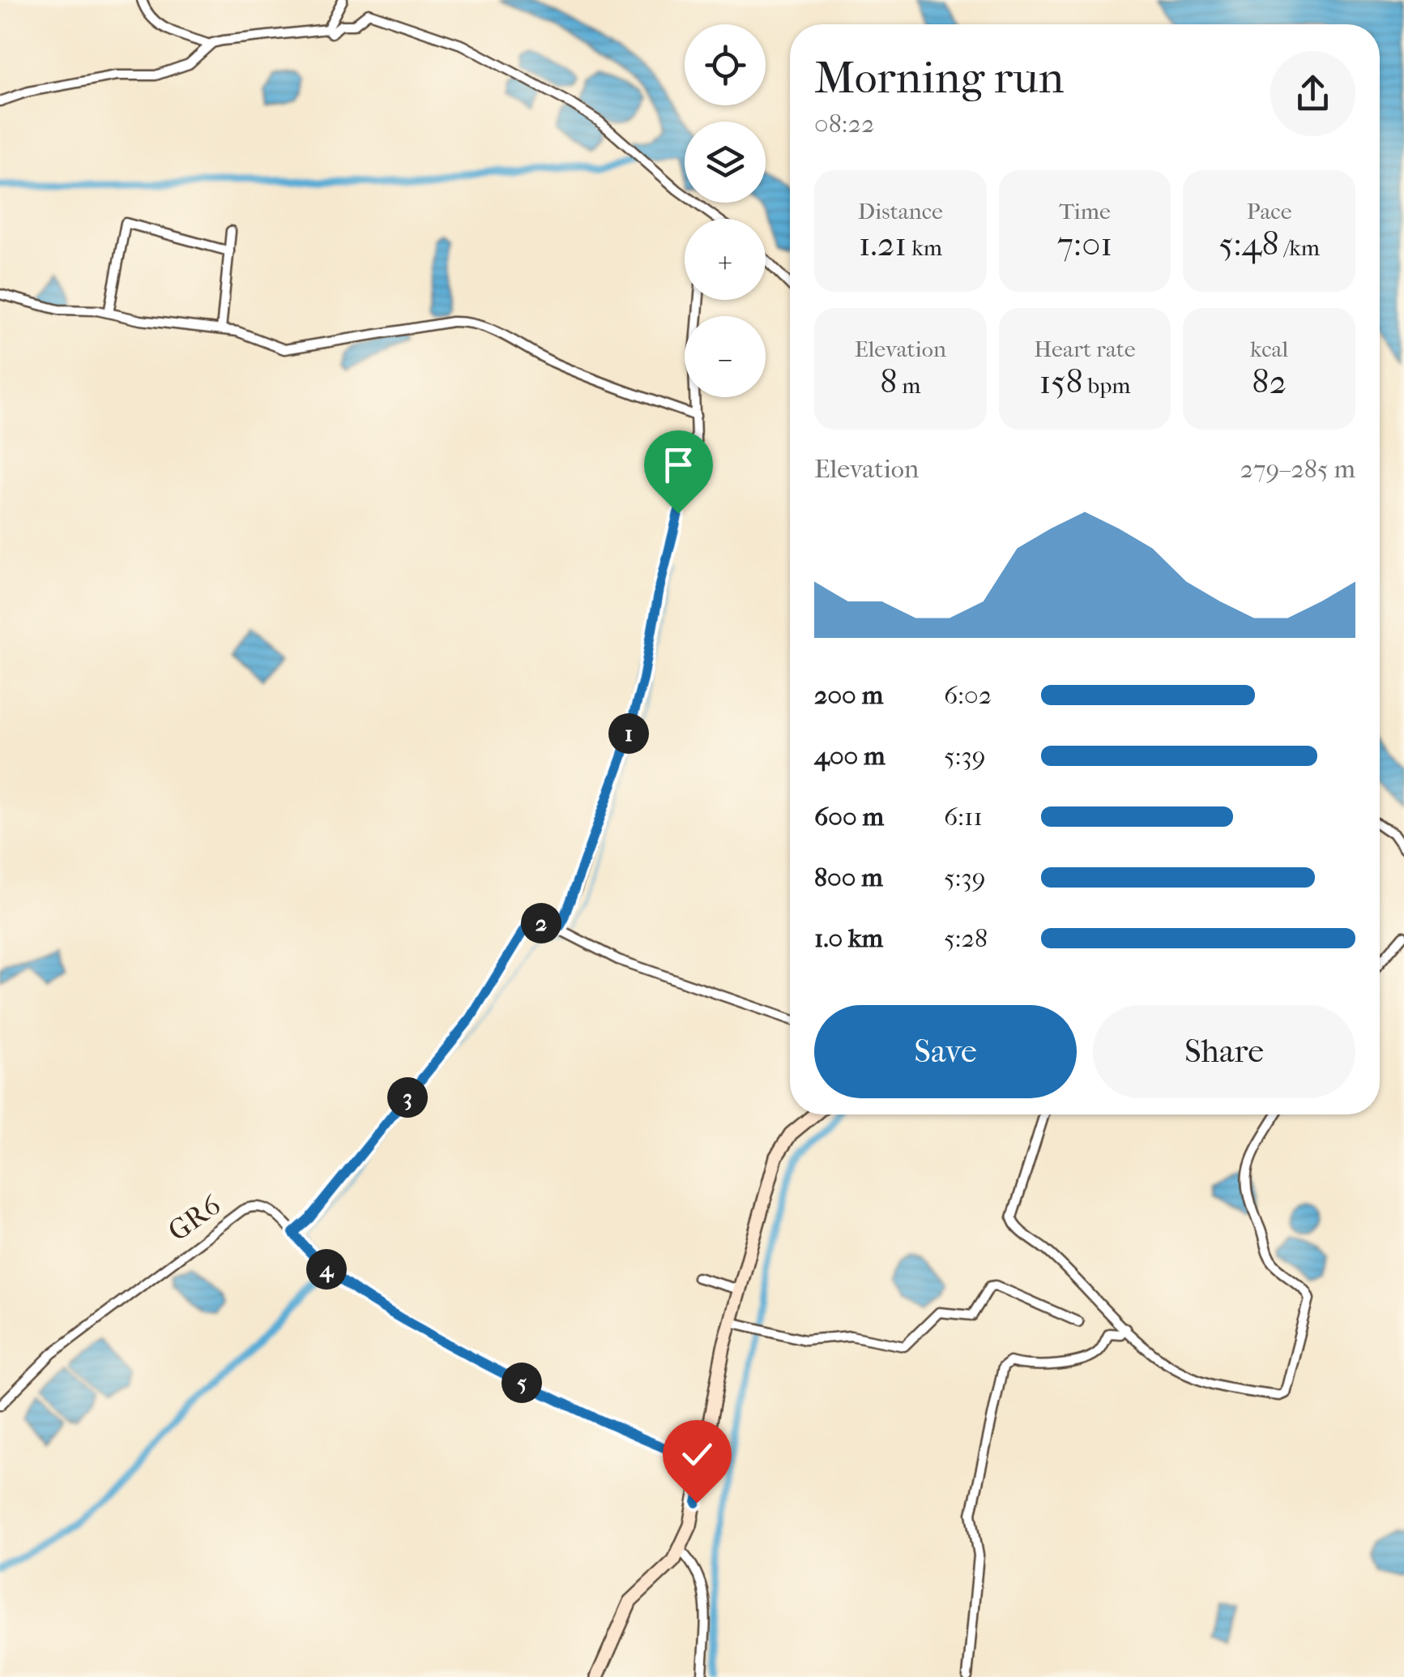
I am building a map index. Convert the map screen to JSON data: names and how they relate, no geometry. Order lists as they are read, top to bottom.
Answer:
{
  "streets": {
    "street": ["GR6"]
  },
  "page": {
    "map_buttons": ["+", "−"],
    "heading": ["Morning run", "08:22"],
    "stats": [
      ["Distance", "1.21 km"],
      ["Time", "7:01"],
      ["Pace", "5:48 /km"],
      ["Elevation", "8 m"],
      ["Heart rate", "158 bpm"],
      ["kcal", "82"]
    ],
    "chart": ["Elevation", "279–285 m"],
    "list": [
      {
        "name": "200 m",
        "note": "6:02"
      },
      {
        "name": "400 m",
        "note": "5:39"
      },
      {
        "name": "600 m",
        "note": "6:11"
      },
      {
        "name": "800 m",
        "note": "5:39"
      },
      {
        "name": "1.0 km",
        "note": "5:28"
      }
    ],
    "pins": [
      "1",
      "2",
      "3",
      "4",
      "5"
    ],
    "buttons": ["Save", "Share"]
  }
}
